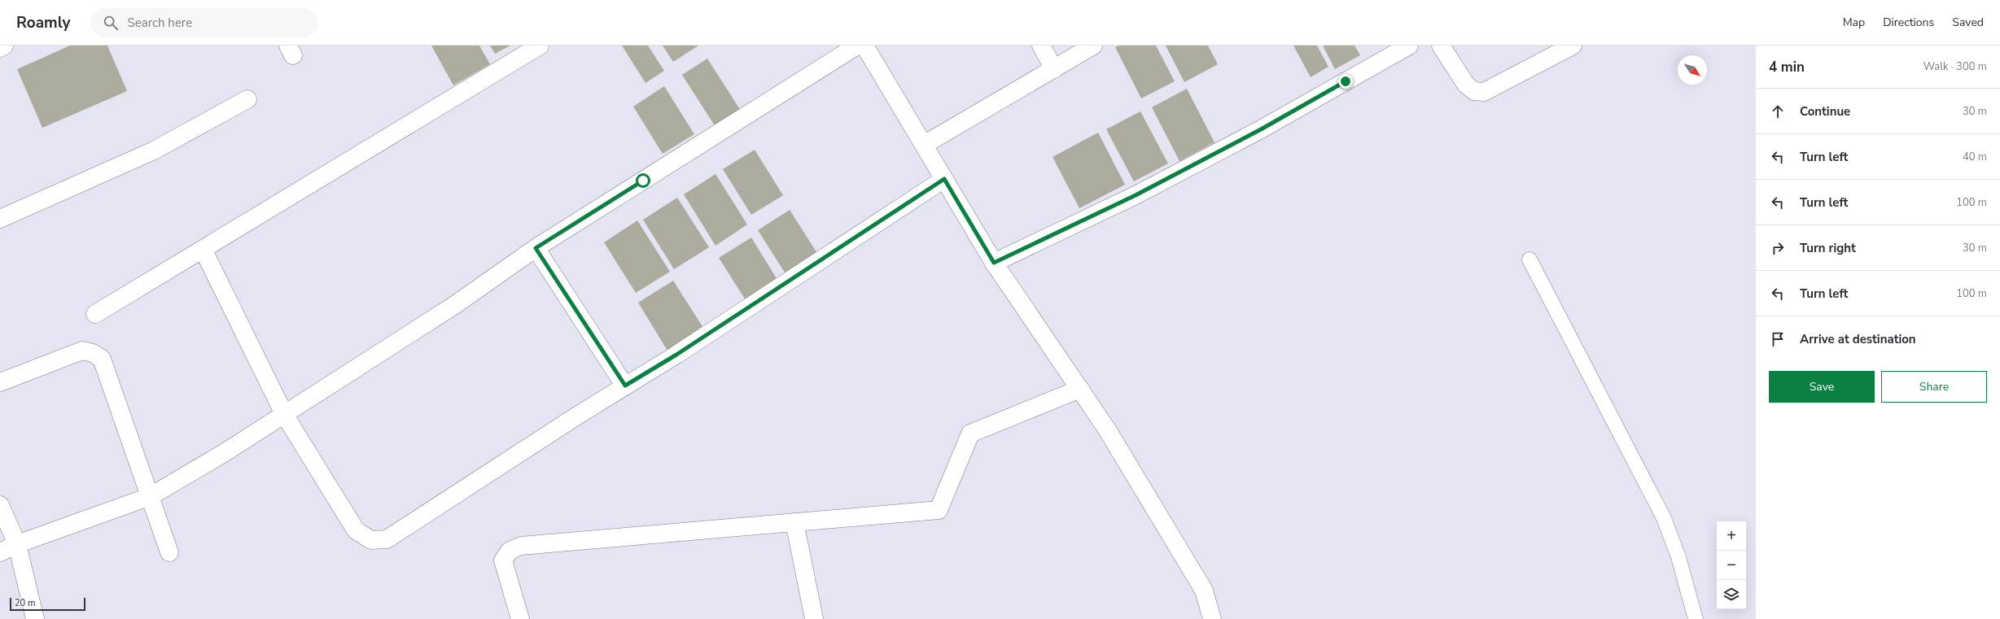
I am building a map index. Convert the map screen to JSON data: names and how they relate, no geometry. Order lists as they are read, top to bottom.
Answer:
{
  "scale_bar": "20 m",
  "north": "bottom right",
  "page": {
    "header": "Roamly",
    "search": "Search here",
    "nav": ["Map", "Directions", "Saved"],
    "heading": ["4 min", "Walk · 300 m"],
    "list": [
      ["Continue", "30 m"],
      ["Turn left", "40 m"],
      ["Turn left", "100 m"],
      ["Turn right", "30 m"],
      ["Turn left", "100 m"],
      "Arrive at destination"
    ],
    "buttons": ["Save", "Share"],
    "map_buttons": ["+", "−"],
    "scale": "20 m"
  }
}
